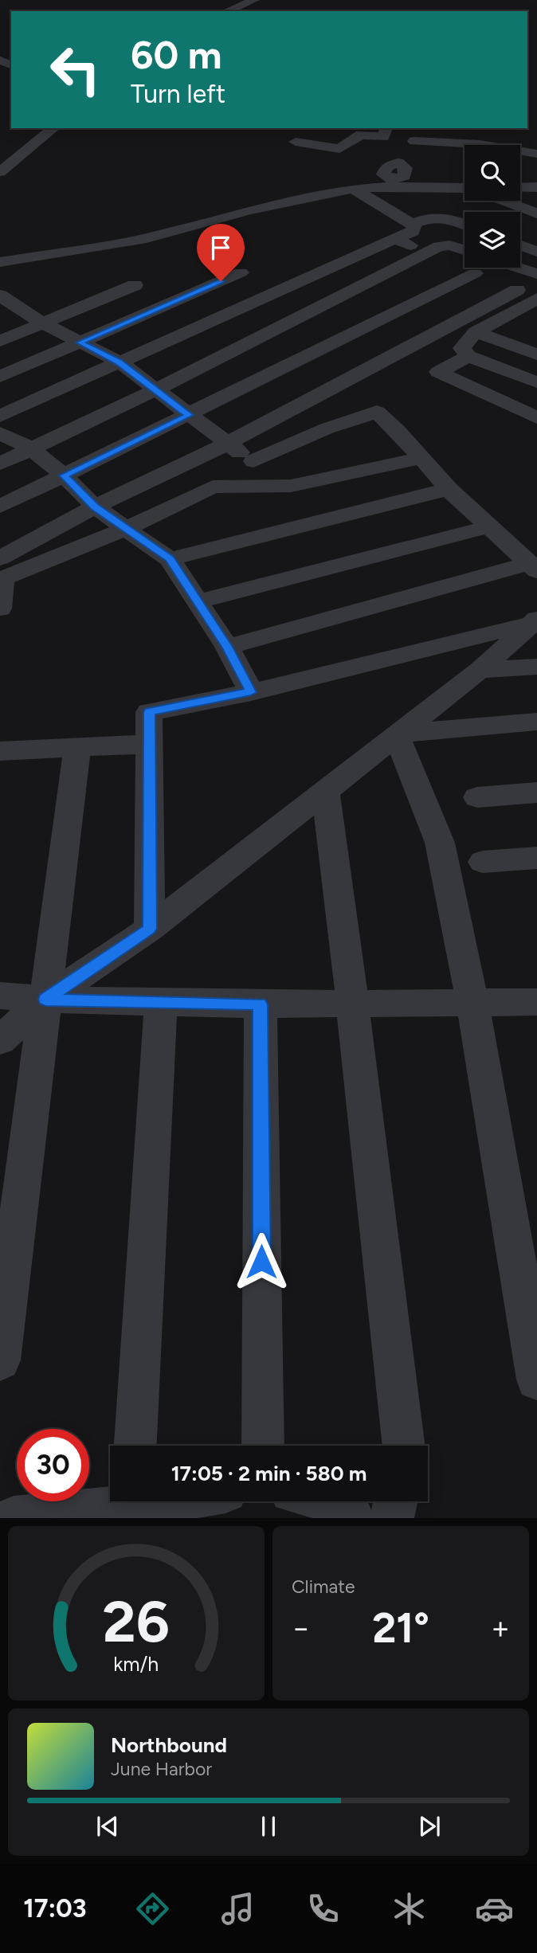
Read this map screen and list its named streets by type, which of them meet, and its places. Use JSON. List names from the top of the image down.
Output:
{
  "page": {
    "turn": ["60 m", "Turn left"],
    "limit": "30",
    "trip": "17:05 · 2 min · 580 m",
    "tile": "Climate",
    "heat": ["−", "21°", "+"],
    "song": ["Northbound", "June Harbor"],
    "tabs": "17:03",
    "gauge": ["26", "km/h"]
  }
}
